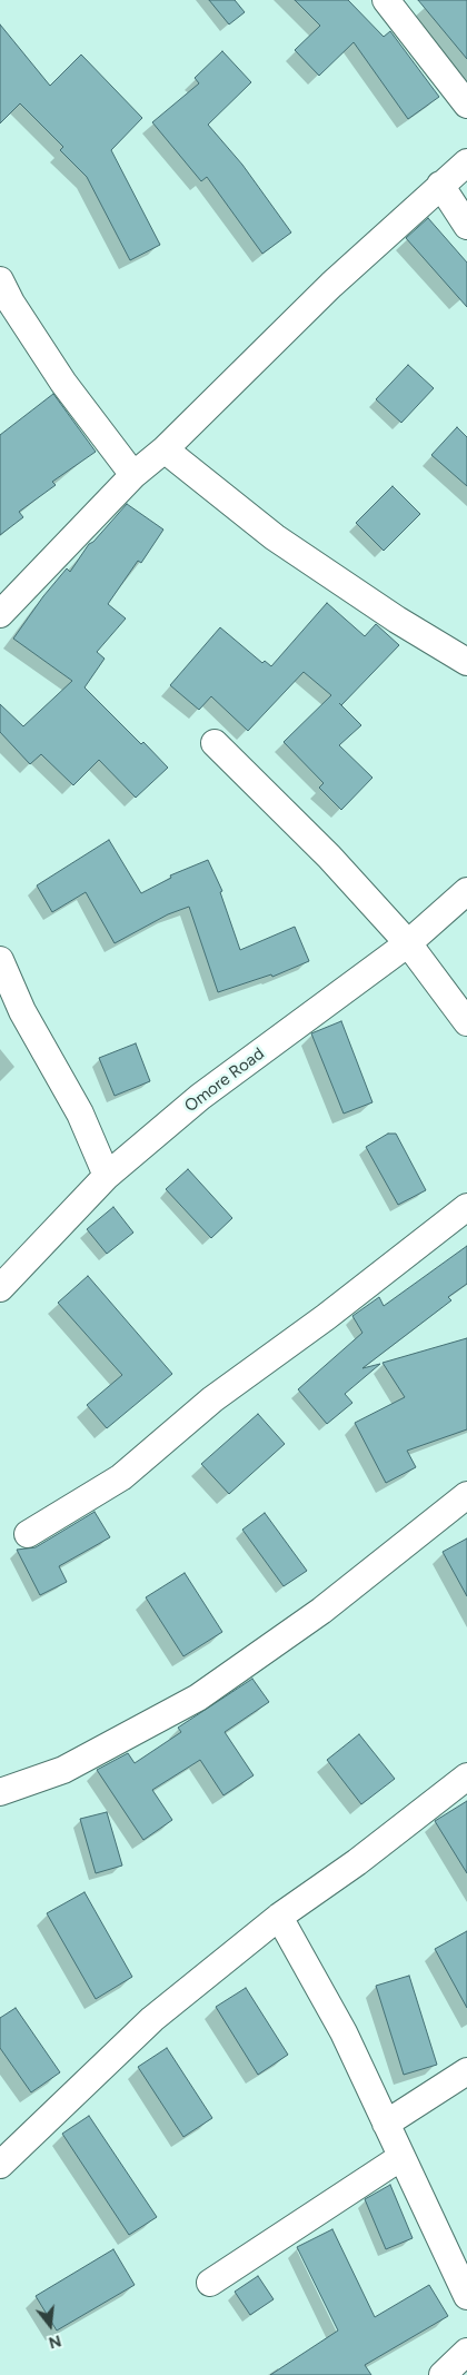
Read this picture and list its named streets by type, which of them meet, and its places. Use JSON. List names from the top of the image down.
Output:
{
  "streets": {
    "street": ["Omore Road"]
  },
  "north": "bottom"
}
